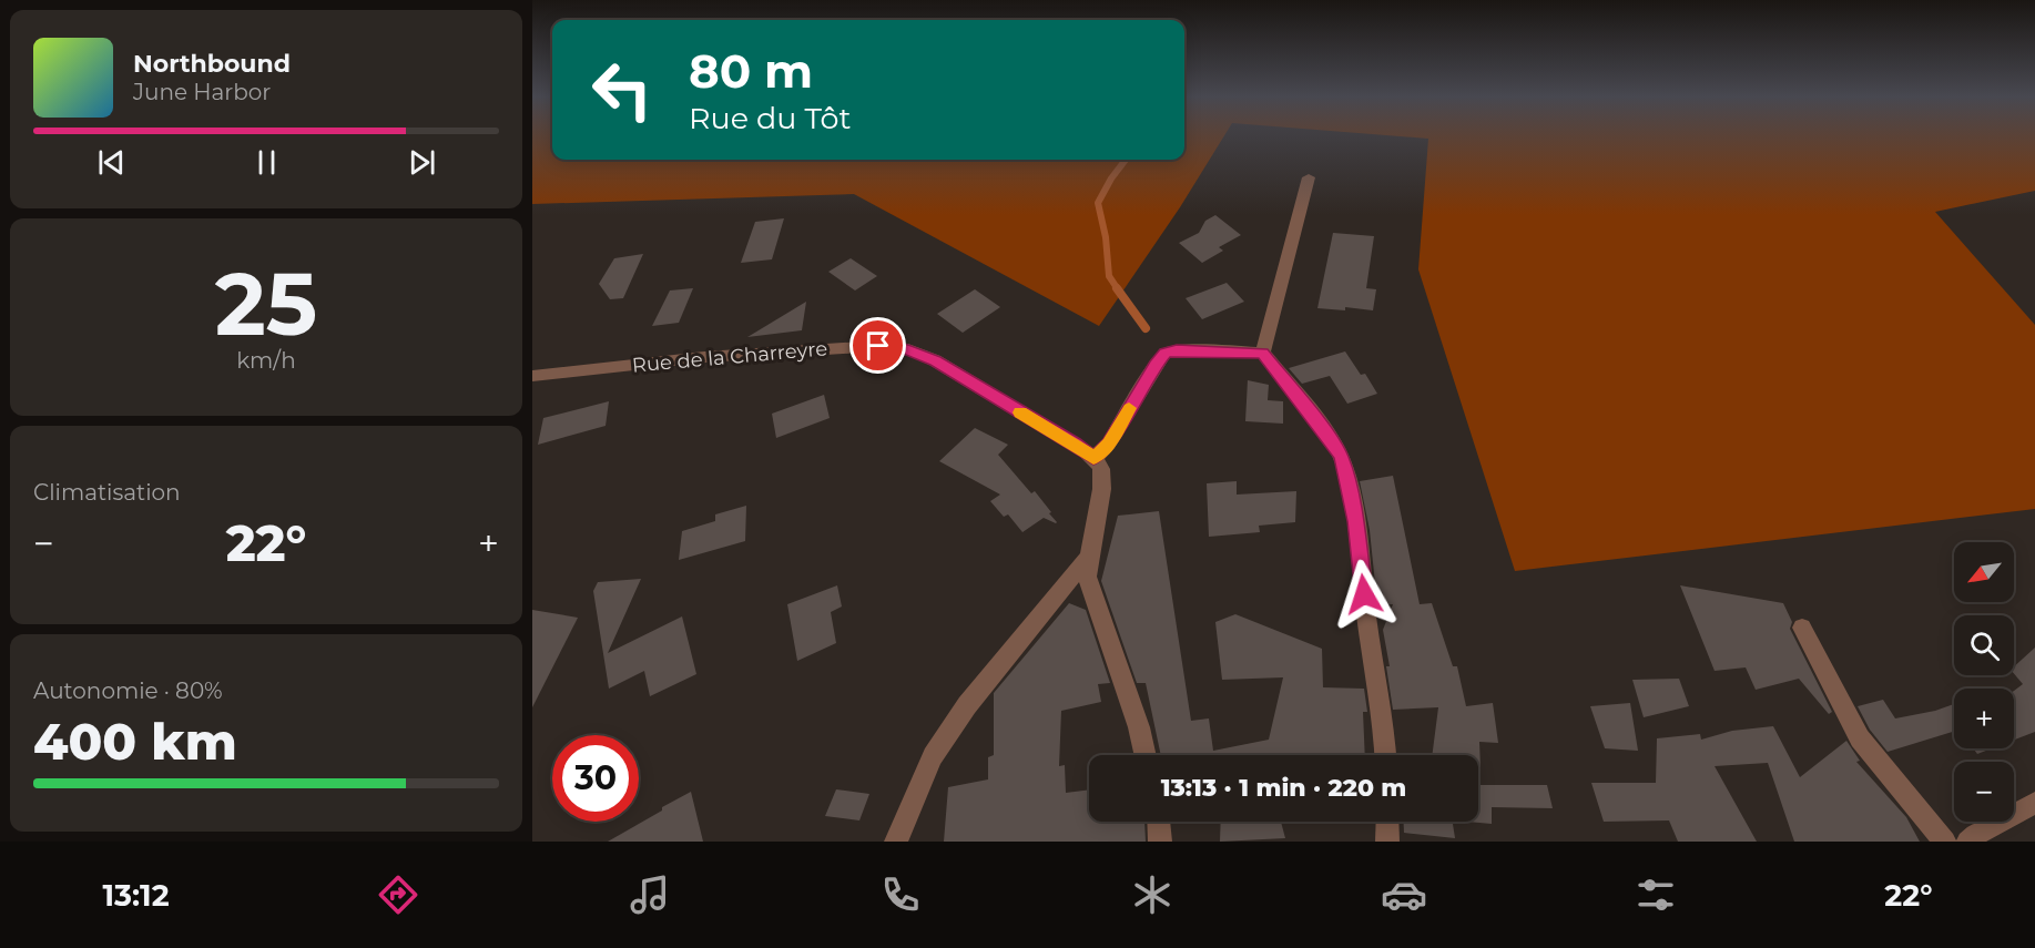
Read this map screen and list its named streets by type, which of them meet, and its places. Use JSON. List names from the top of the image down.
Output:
{
  "streets": {
    "street": ["Rue de la Charreyre"]
  },
  "north": "bottom left",
  "page": {
    "turn": ["80 m", "Rue du Tôt"],
    "song": ["Northbound", "June Harbor"],
    "tile": [
      ["25", "km/h"],
      "Climatisation",
      ["Autonomie · 80%", "400 km"]
    ],
    "heat": ["−", "22°", "+"],
    "map_buttons": ["+", "−"],
    "limit": "30",
    "trip": "13:13 · 1 min · 220 m",
    "tabs": ["13:12", "22°"]
  }
}
